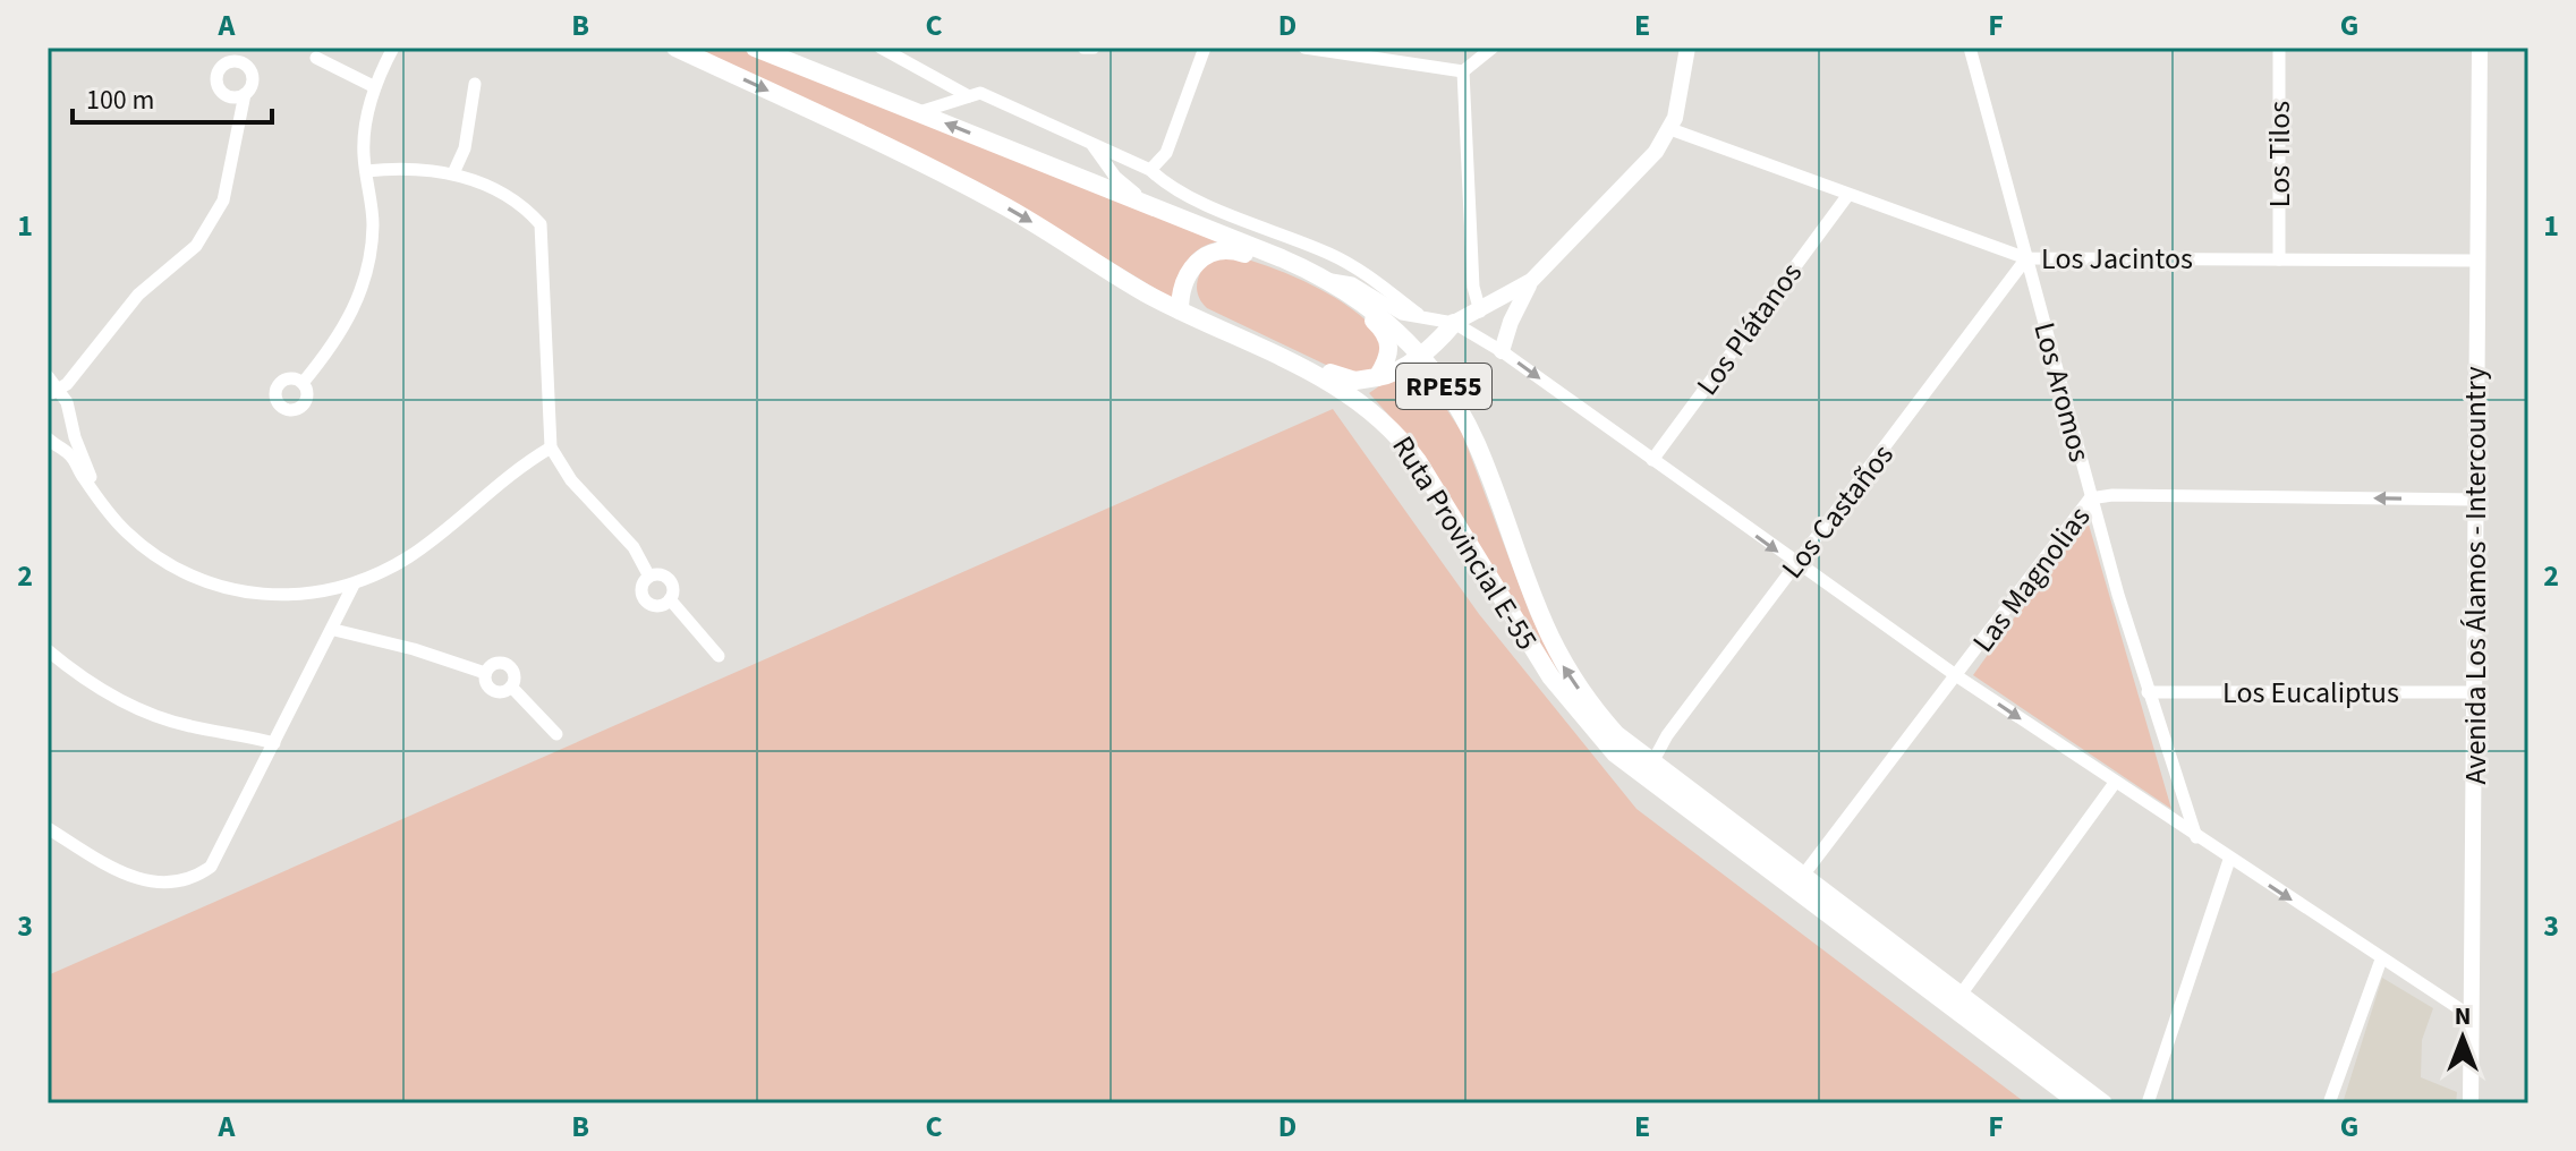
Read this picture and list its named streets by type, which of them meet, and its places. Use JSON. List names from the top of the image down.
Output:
{
  "streets": {
    "main road": ["RPE55", "Ruta Provincial E-55", "Avenida Los Álamos - Intercountry"],
    "street": [
      "Los Tilos",
      "Los Jacintos",
      "Los Plátanos",
      "Los Aromos",
      "Los Castaños",
      "Las Magnolias",
      "Los Eucaliptus"
    ]
  },
  "crossings": [
    ["Los Tilos", "Los Jacintos"],
    ["Los Jacintos", "Los Plátanos"],
    ["Los Jacintos", "Los Aromos"],
    ["Los Jacintos", "Los Castaños"],
    ["Los Jacintos", "Avenida Los Álamos - Intercountry"],
    ["RPE55", "Ruta Provincial E-55"],
    ["Los Aromos", "Los Castaños"],
    ["Los Aromos", "Las Magnolias"],
    ["Los Aromos", "Los Eucaliptus"],
    ["Los Castaños", "Ruta Provincial E-55"],
    ["Ruta Provincial E-55", "Las Magnolias"],
    ["Avenida Los Álamos - Intercountry", "Las Magnolias"],
    ["Avenida Los Álamos - Intercountry", "Los Eucaliptus"]
  ],
  "one_way": ["Las Magnolias"],
  "scale_bar": "100 m",
  "north": "top",
  "grid": {
    "columns": [
      "A",
      "B",
      "C",
      "D",
      "E",
      "F",
      "G"
    ],
    "rows": ["1", "2", "3"]
  }
}
